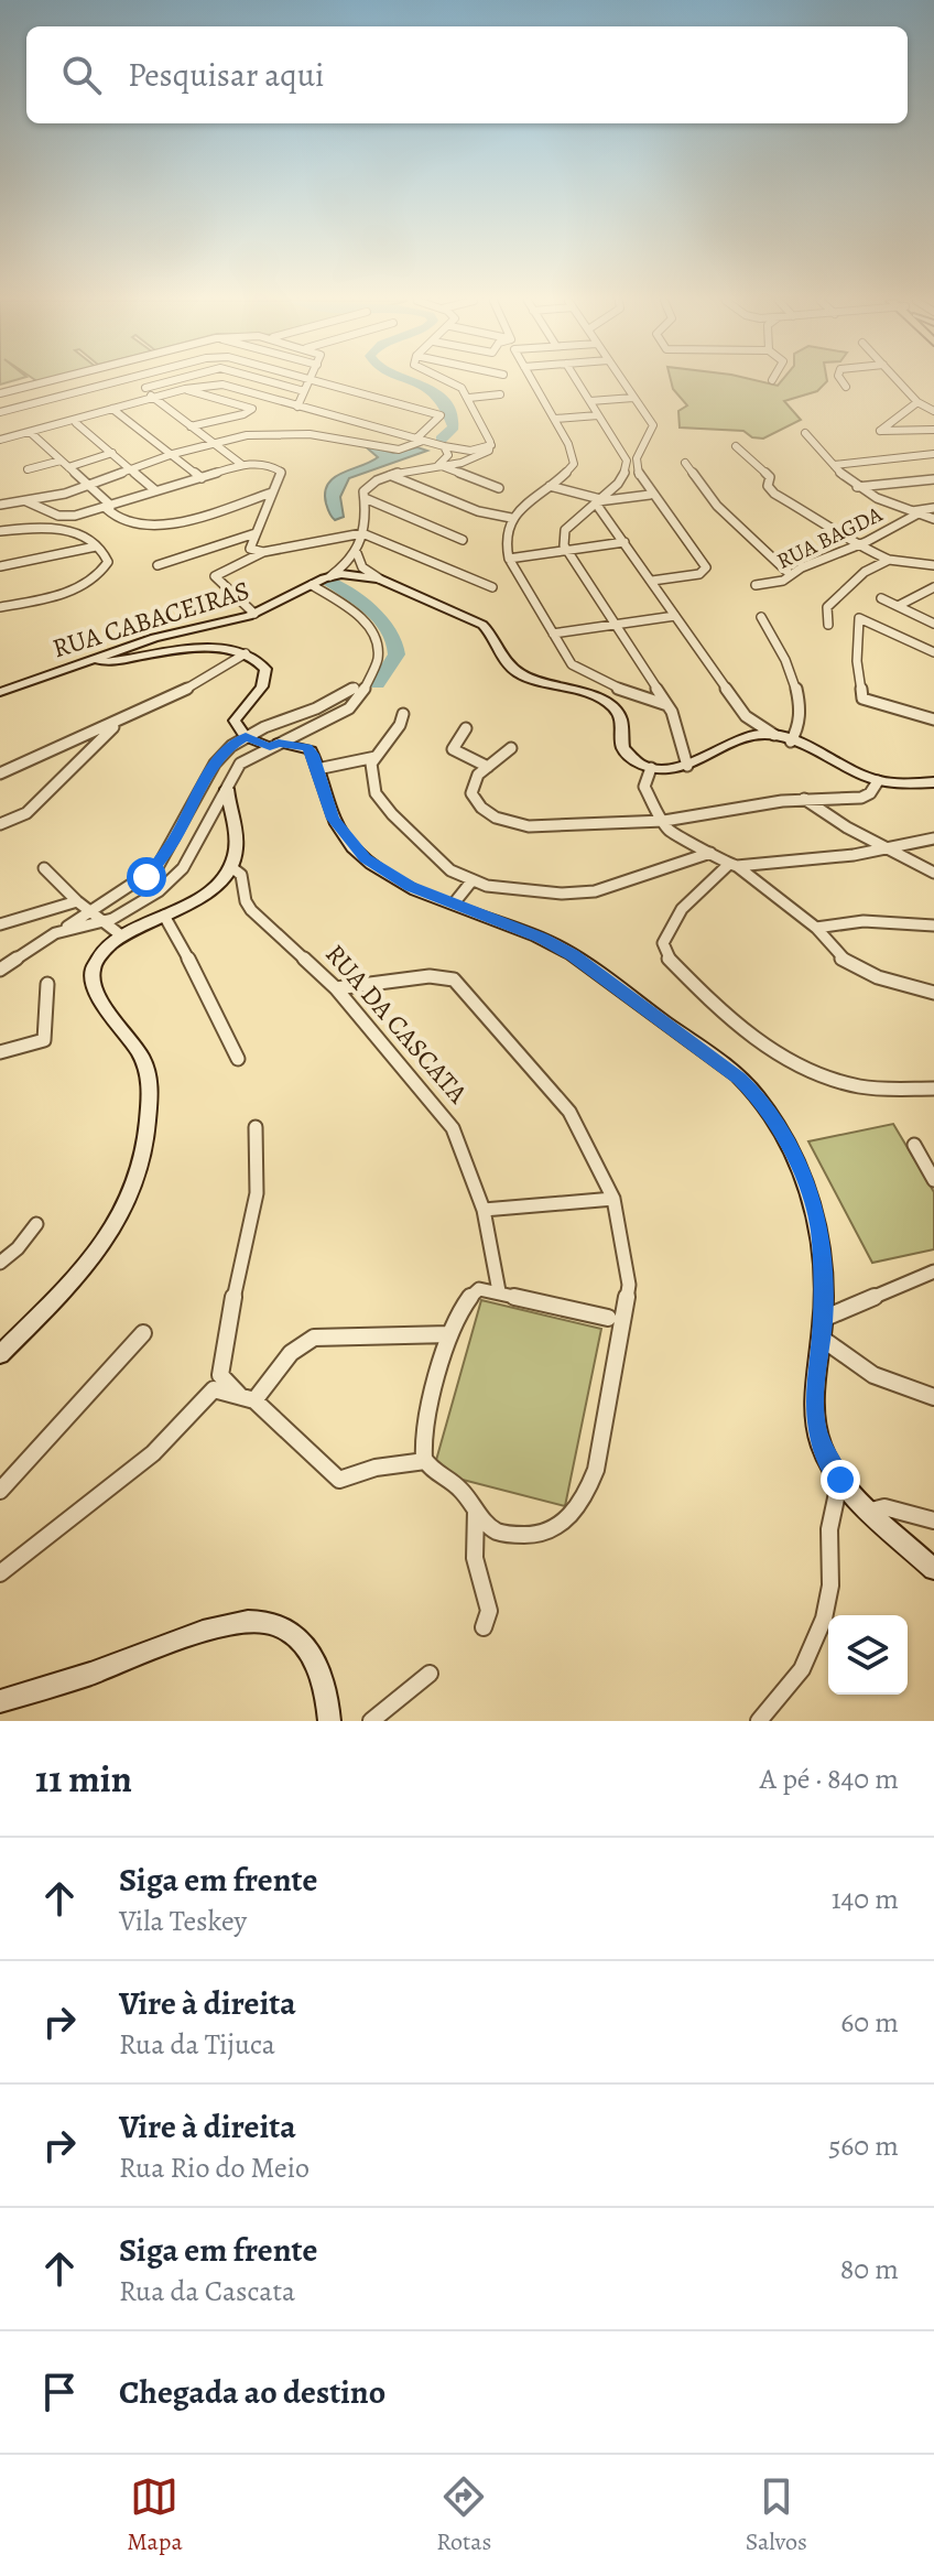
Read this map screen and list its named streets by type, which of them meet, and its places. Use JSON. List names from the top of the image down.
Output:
{
  "streets": {
    "main road": ["RUA CABACEIRAS"],
    "street": ["RUA BAGDA", "RUA DA CASCATA"]
  },
  "page": {
    "search": "Pesquisar aqui",
    "heading": ["11 min", "A pé · 840 m"],
    "list": [
      ["Siga em frente", "Vila Teskey", "140 m"],
      ["Vire à direita", "Rua da Tijuca", "60 m"],
      ["Vire à direita", "Rua Rio do Meio", "560 m"],
      ["Siga em frente", "Rua da Cascata", "80 m"],
      "Chegada ao destino"
    ],
    "nav": ["Mapa", "Rotas", "Salvos"]
  }
}
